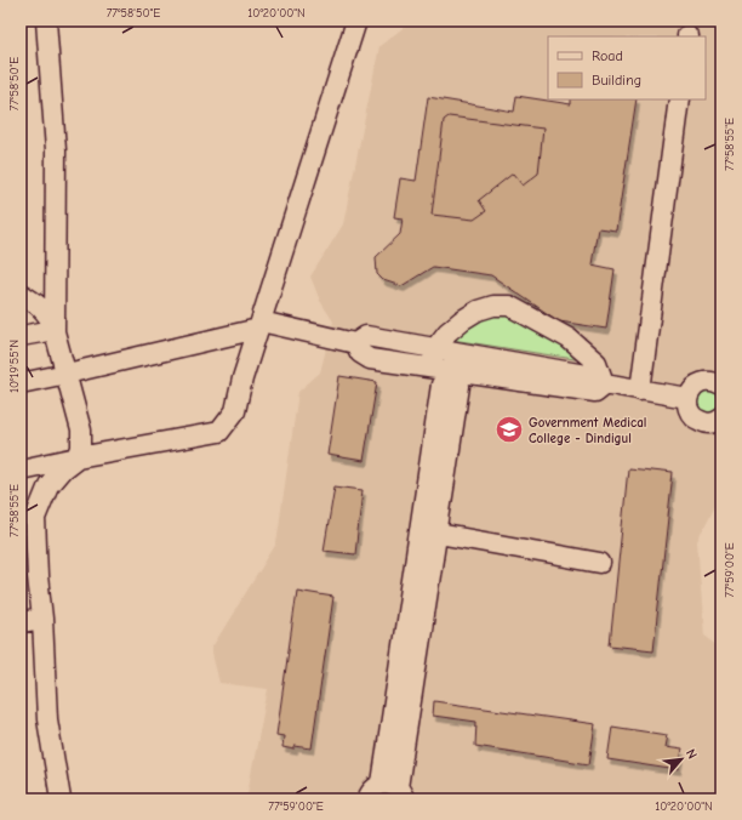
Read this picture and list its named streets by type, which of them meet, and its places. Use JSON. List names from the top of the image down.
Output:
{
  "places": {
    "school or university": ["Government Medical College - Dindigul"]
  },
  "legend": ["Road", "Building"],
  "north": "top right",
  "coordinates": [
    "77°58'50\"E",
    "10°20'00\"N",
    "77°58'55\"E",
    "10°19'55\"N",
    "77°59'00\"E"
  ]
}
